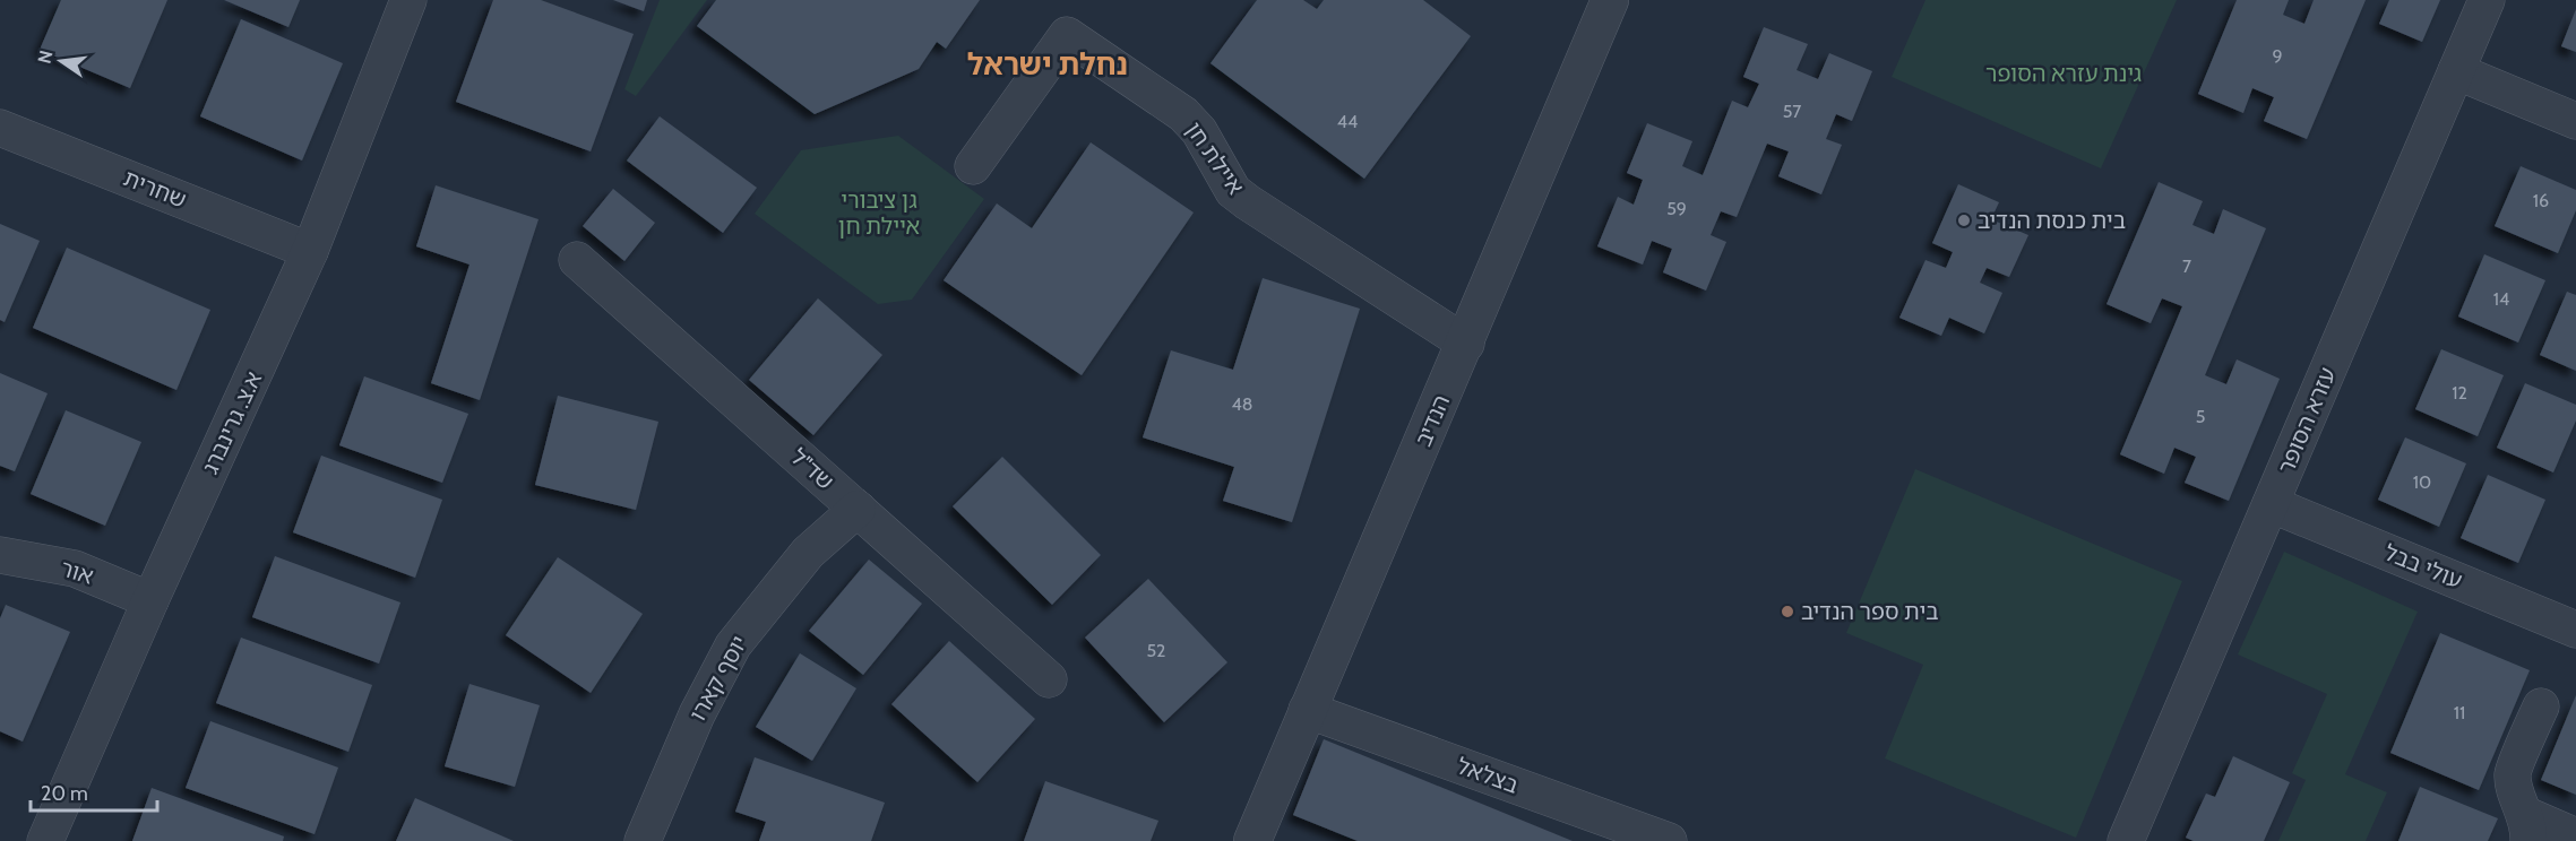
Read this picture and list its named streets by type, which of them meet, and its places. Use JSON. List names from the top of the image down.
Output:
{
  "streets": {
    "street": [
      "איילת חן",
      "שחרית",
      "הנדיב",
      "עזרא הסופר",
      "א.צ. גרינברג",
      "שד\"ל",
      "עולי בבל",
      "אור",
      "יוסף קארו",
      "בצלאל"
    ]
  },
  "crossings": [
    ["איילת חן", "הנדיב"],
    ["שחרית", "א.צ. גרינברג"],
    ["הנדיב", "בצלאל"],
    ["עזרא הסופר", "עולי בבל"],
    ["א.צ. גרינברג", "אור"],
    ["שד\"ל", "יוסף קארו"]
  ],
  "districts": ["נחלת ישראל"],
  "parks": ["גינת עזרא הסופר", "גן ציבורי איילת חן"],
  "places": ["בית כנסת הנדיב", "בית ספר הנדיב"],
  "house_numbers": [
    "9",
    "57",
    "44",
    "16",
    "59",
    "7",
    "14",
    "12",
    "48",
    "5",
    "10",
    "52",
    "11"
  ],
  "scale_bar": "20 m",
  "north": "left"
}
